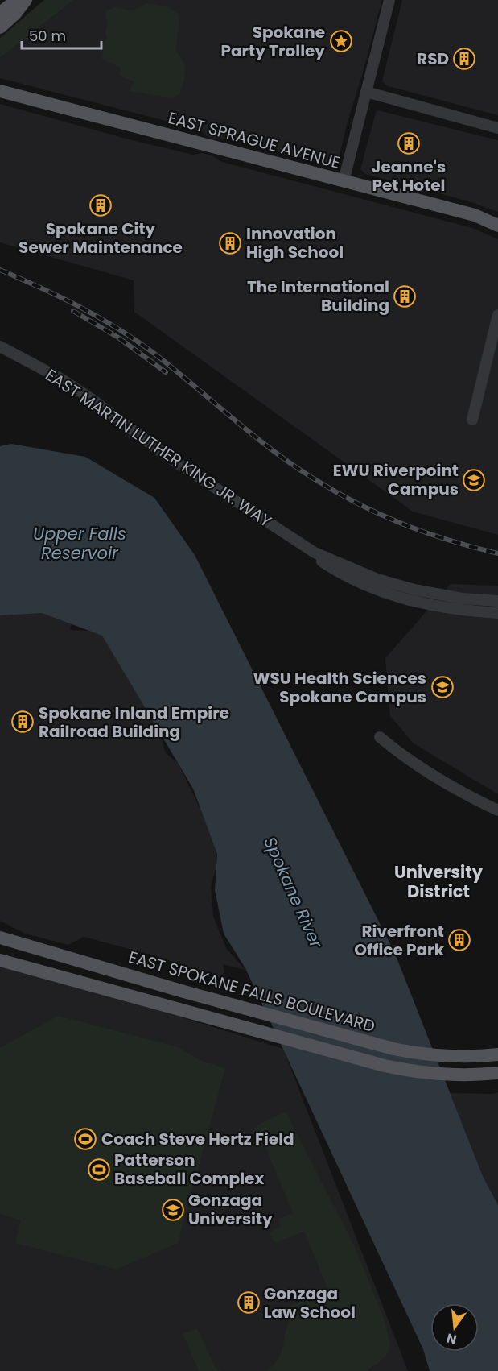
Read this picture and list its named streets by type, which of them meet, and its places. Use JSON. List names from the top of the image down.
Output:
{
  "streets": {
    "main road": ["EAST SPRAGUE AVENUE", "EAST SPOKANE FALLS BOULEVARD"],
    "street": ["EAST MARTIN LUTHER KING JR. WAY"]
  },
  "districts": ["University District"],
  "water": ["Upper Falls Reservoir", "Spokane River"],
  "places": {
    "place": ["Spokane Party Trolley"],
    "building": [
      "RSD",
      "Jeanne's Pet Hotel",
      "Spokane City Sewer Maintenance",
      "Innovation High School",
      "The International Building",
      "Spokane Inland Empire Railroad Building",
      "Riverfront Office Park",
      "Gonzaga Law School"
    ],
    "school or university": ["EWU Riverpoint Campus", "WSU Health Sciences Spokane Campus", "Gonzaga University"],
    "sports": ["Coach Steve Hertz Field", "Patterson Baseball Complex"]
  },
  "scale_bar": "50 m",
  "north": "bottom"
}
